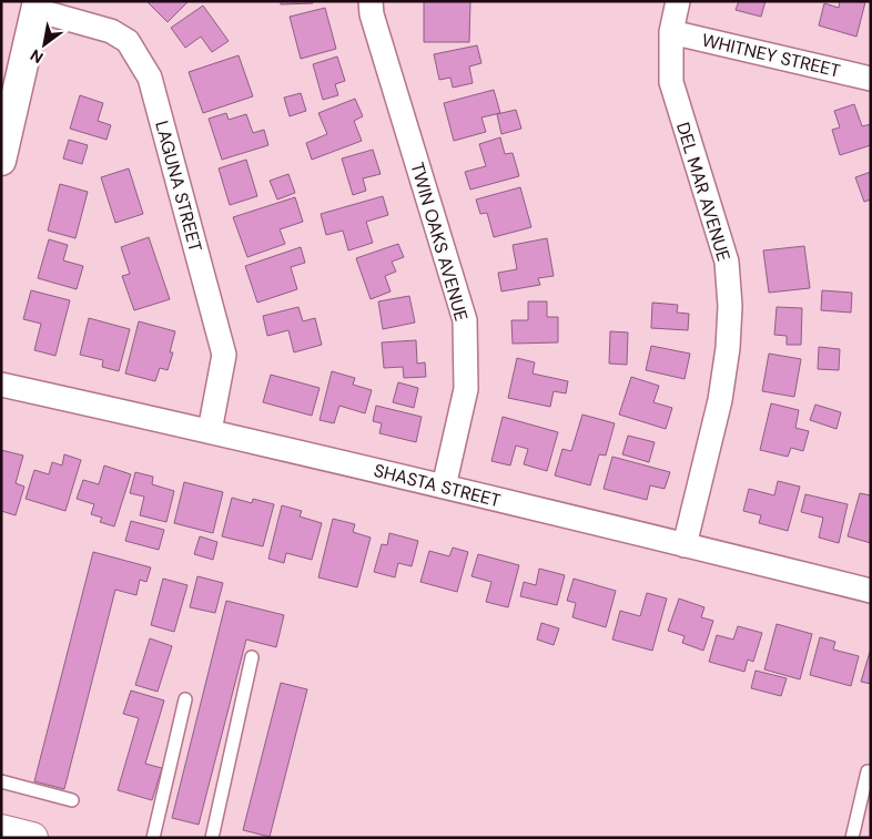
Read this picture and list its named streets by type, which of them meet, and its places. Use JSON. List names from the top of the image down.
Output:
{
  "streets": {
    "street": [
      "WHITNEY STREET",
      "LAGUNA STREET",
      "DEL MAR AVENUE",
      "TWIN OAKS AVENUE",
      "SHASTA STREET"
    ]
  },
  "crossings": [
    ["WHITNEY STREET", "DEL MAR AVENUE"],
    ["LAGUNA STREET", "SHASTA STREET"],
    ["DEL MAR AVENUE", "SHASTA STREET"],
    ["TWIN OAKS AVENUE", "SHASTA STREET"]
  ],
  "north": "bottom left"
}
